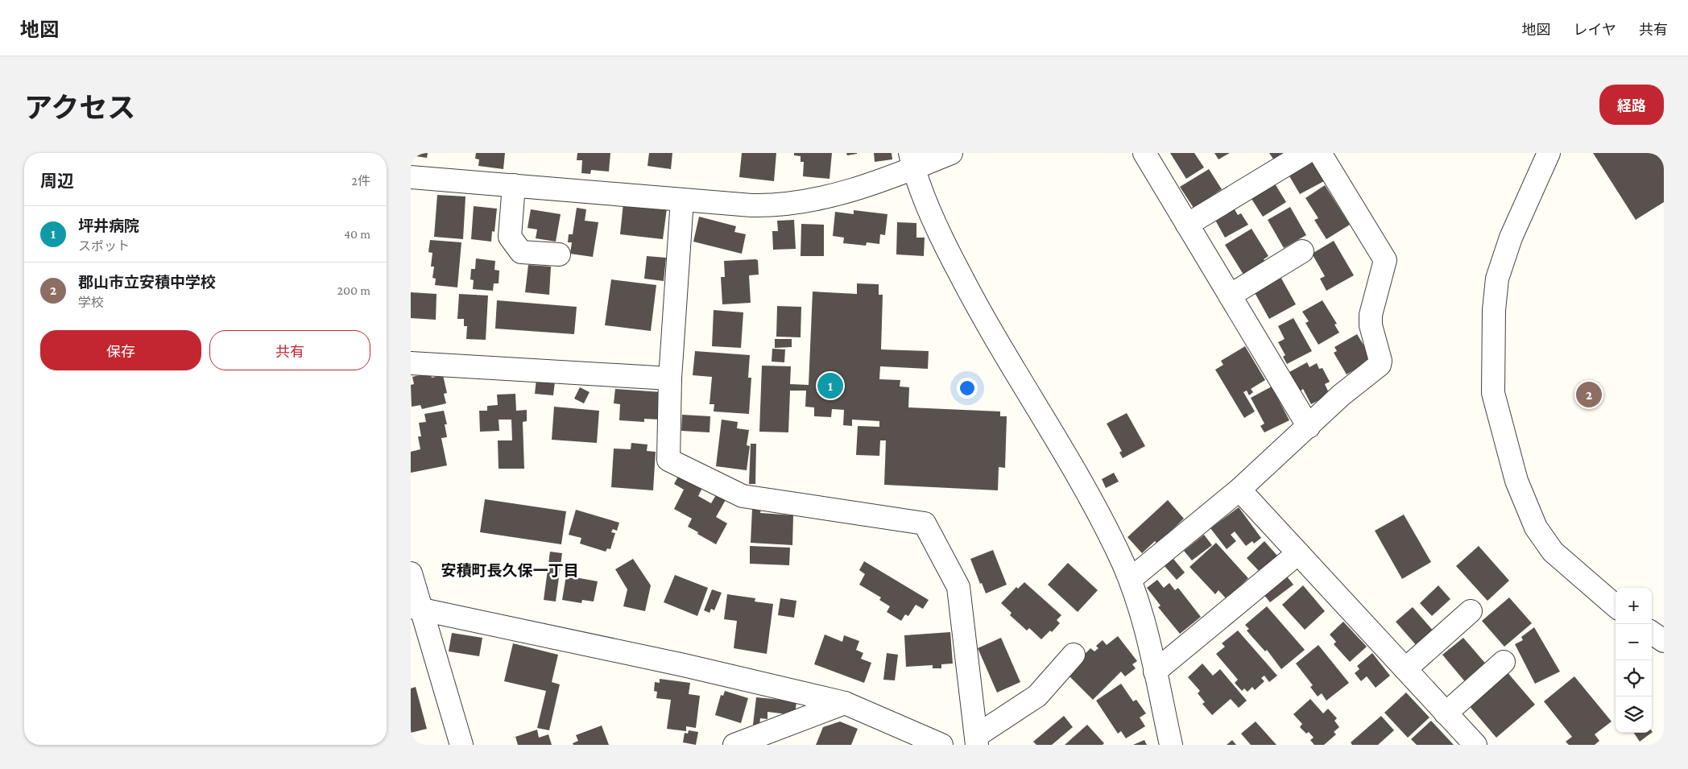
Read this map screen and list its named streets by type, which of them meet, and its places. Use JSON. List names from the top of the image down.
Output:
{
  "districts": ["安積町長久保一丁目"],
  "page": {
    "header": "地図",
    "nav": ["地図", "レイヤ", "共有"],
    "title": "アクセス",
    "buttons": [
      "経路",
      ["保存", "共有"]
    ],
    "heading": ["周辺", "2件"],
    "list": [
      {
        "mark": "1",
        "name": "坪井病院",
        "note": "スポット",
        "value": "40 m"
      },
      {
        "mark": "2",
        "name": "郡山市立安積中学校",
        "note": "学校",
        "value": "200 m"
      }
    ],
    "pins": ["1", "2"],
    "map_buttons": ["+", "−"]
  }
}
